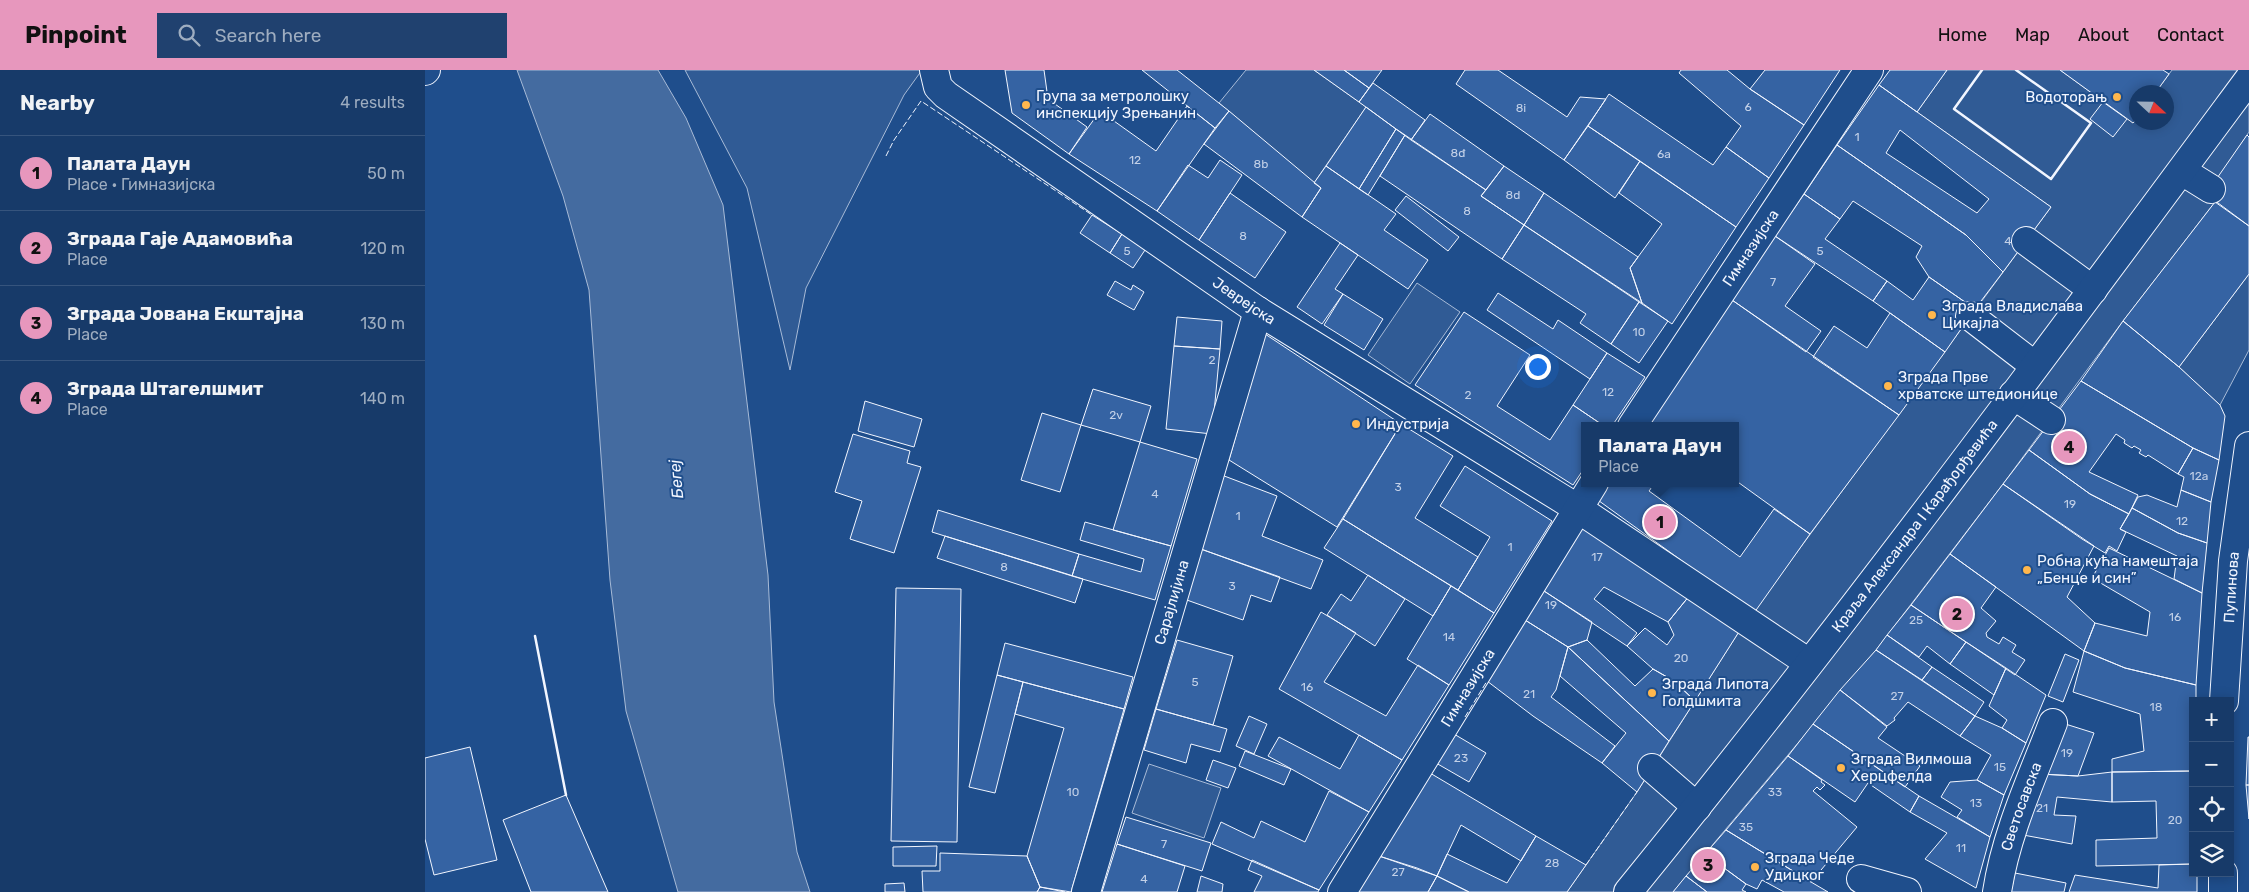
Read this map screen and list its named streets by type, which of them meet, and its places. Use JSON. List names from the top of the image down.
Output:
{
  "streets": {
    "street": [
      "Гимназијска",
      "Јеврејска",
      "Краља Александра I Карађорђевића",
      "Пупинова",
      "Сарајлијина",
      "Светосавска"
    ]
  },
  "crossings": [
    ["Гимназијска", "Јеврејска"],
    ["Јеврејска", "Краља Александра I Карађорђевића"],
    ["Јеврејска", "Сарајлијина"]
  ],
  "water": ["Бегеј"],
  "places": [
    "Водоторањ",
    "Група за метролошку инспекцију Зрењанин",
    "Зграда Владислава Цикајла",
    "Зграда Прве хрватске штедионице",
    "Индустрија",
    "Робна кућа намештаја „Бенце и син”",
    "Зграда Липота Голдшмита",
    "Зграда Вилмоша Херцфелда",
    "Зграда Чеде Удицког"
  ],
  "house_numbers": [
    "6",
    "8i",
    "1",
    "8đ",
    "6a",
    "12",
    "8b",
    "8d",
    "8",
    "8",
    "4",
    "5",
    "5",
    "7",
    "10",
    "2",
    "12",
    "2",
    "2v",
    "12a",
    "3",
    "4",
    "19",
    "1",
    "12",
    "1",
    "17",
    "8",
    "3",
    "19",
    "16",
    "25",
    "14",
    "20",
    "5",
    "16",
    "21",
    "27",
    "18",
    "19",
    "23",
    "15",
    "10",
    "33",
    "13",
    "21",
    "20",
    "35",
    "7",
    "11",
    "28",
    "27",
    "4"
  ],
  "north": "right",
  "page": {
    "header": "Pinpoint",
    "search": "Search here",
    "nav": [
      "Home",
      "Map",
      "About",
      "Contact"
    ],
    "heading": ["Nearby", "4 results"],
    "list": [
      {
        "mark": "1",
        "name": "Палата Даун",
        "note": "Place · Гимназијска",
        "value": "50 m"
      },
      {
        "mark": "2",
        "name": "Зграда Гаје Адамовића",
        "note": "Place",
        "value": "120 m"
      },
      {
        "mark": "3",
        "name": "Зграда Јована Екштајна",
        "note": "Place",
        "value": "130 m"
      },
      {
        "mark": "4",
        "name": "Зграда Штагелшмит",
        "note": "Place",
        "value": "140 m"
      }
    ],
    "popup": ["Палата Даун", "Place"],
    "pins": [
      "4",
      "1",
      "2",
      "3"
    ],
    "map_buttons": ["+", "−"]
  }
}
